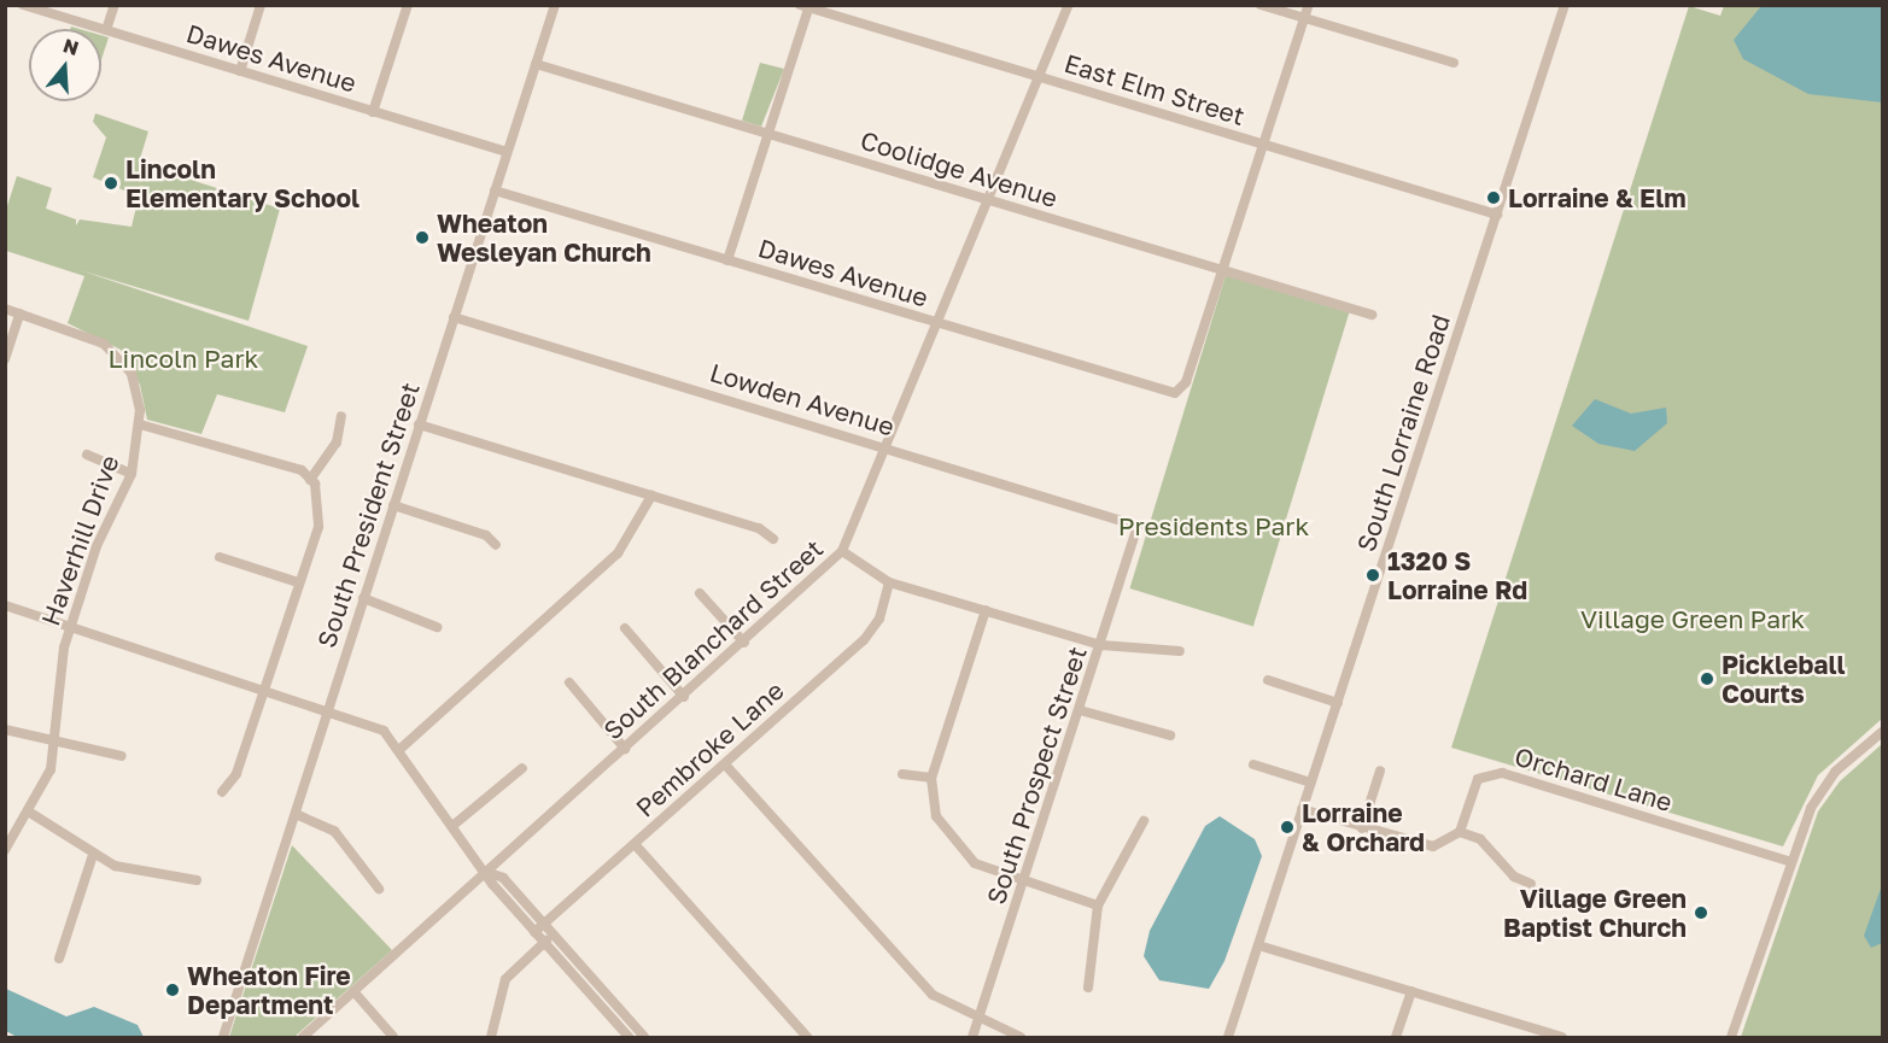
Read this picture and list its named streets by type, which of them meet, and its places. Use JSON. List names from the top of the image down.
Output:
{
  "streets": {
    "street": [
      "Dawes Avenue",
      "East Elm Street",
      "Coolidge Avenue",
      "Lowden Avenue",
      "South Lorraine Road",
      "South President Street",
      "Haverhill Drive",
      "South Blanchard Street",
      "Pembroke Lane",
      "South Prospect Street",
      "Orchard Lane"
    ]
  },
  "crossings": [
    ["Dawes Avenue", "Coolidge Avenue"],
    ["Dawes Avenue", "South President Street"],
    ["Dawes Avenue", "South Blanchard Street"],
    ["East Elm Street", "South Lorraine Road"],
    ["East Elm Street", "South Blanchard Street"],
    ["Coolidge Avenue", "South President Street"],
    ["Coolidge Avenue", "South Blanchard Street"],
    ["Lowden Avenue", "South President Street"],
    ["Lowden Avenue", "South Blanchard Street"],
    ["Lowden Avenue", "South Prospect Street"]
  ],
  "parks": ["Lincoln Park", "Presidents Park", "Village Green Park"],
  "places": [
    "Lincoln Elementary School",
    "Lorraine & Elm",
    "Wheaton Wesleyan Church",
    "1320 S Lorraine Rd",
    "Pickleball Courts",
    "Lorraine & Orchard",
    "Village Green Baptist Church",
    "Wheaton Fire Department"
  ],
  "north": "top"
}
